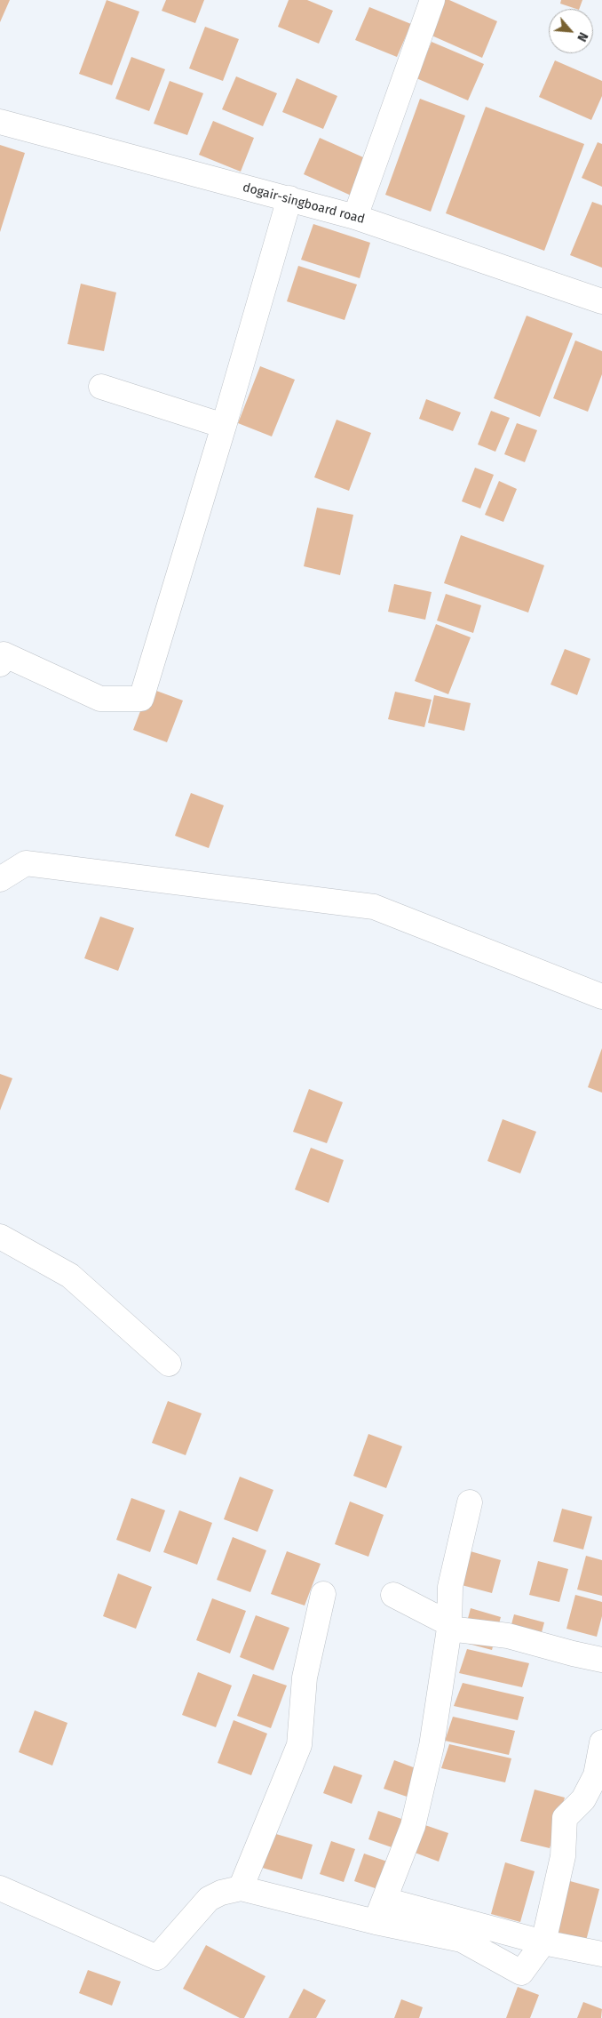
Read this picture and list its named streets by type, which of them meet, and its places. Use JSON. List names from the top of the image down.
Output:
{
  "streets": {
    "street": ["dogair-singboard road"]
  },
  "north": "bottom right"
}
